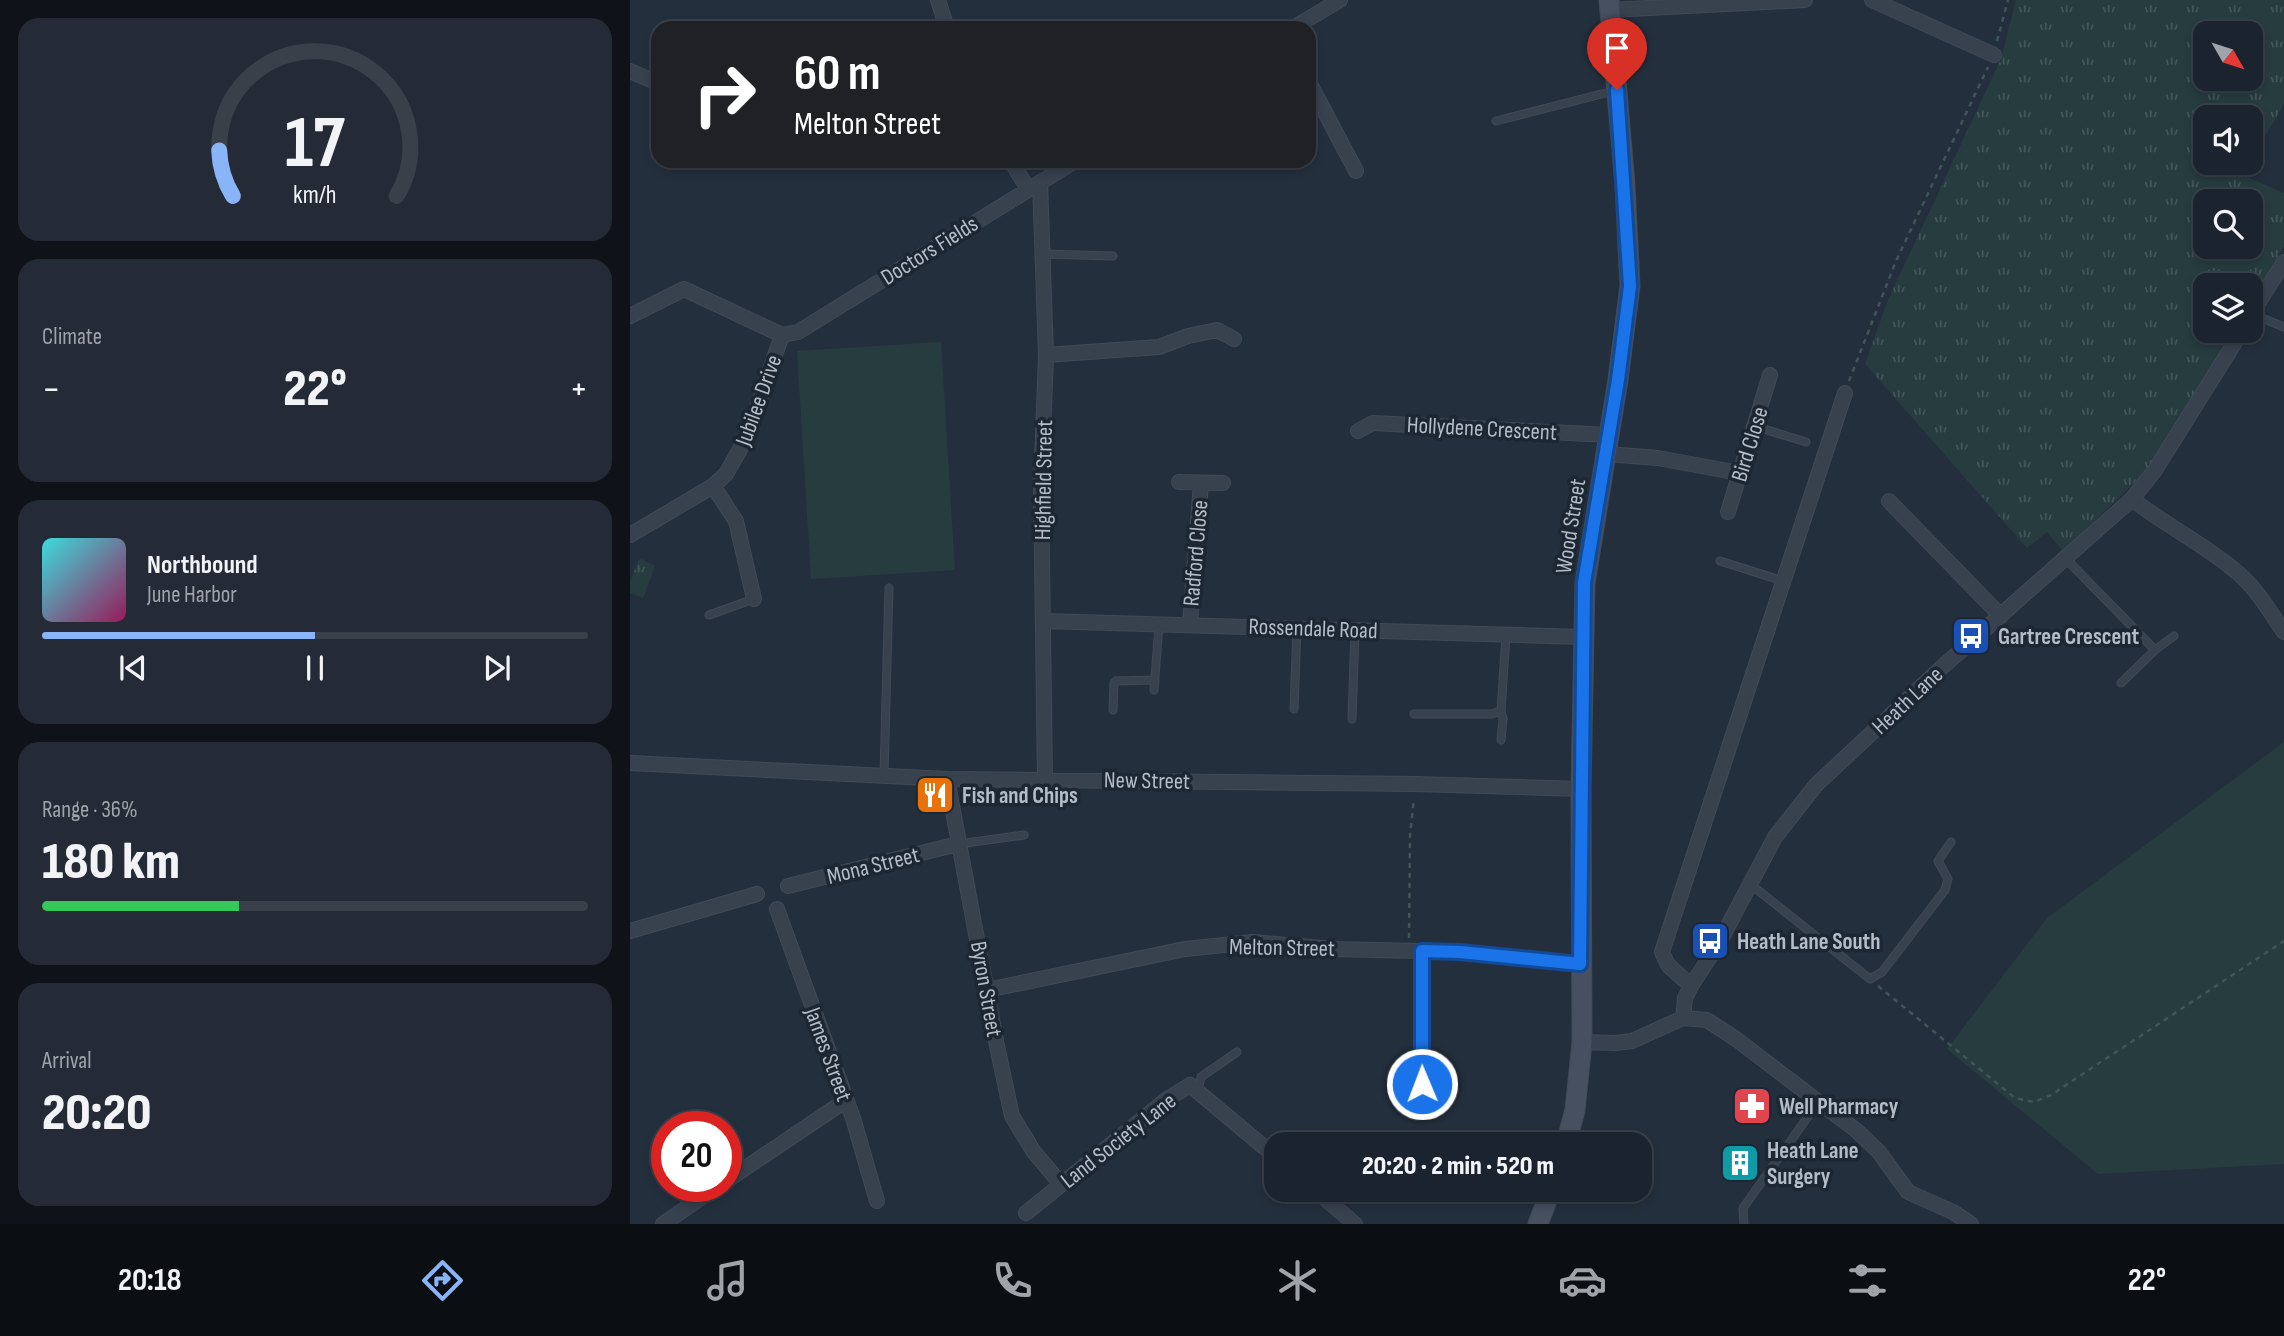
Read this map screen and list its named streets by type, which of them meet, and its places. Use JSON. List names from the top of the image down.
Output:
{
  "streets": {
    "street": [
      "Doctors Fields",
      "Jubilee Drive",
      "Hollydene Crescent",
      "Bird Close",
      "Highfield Street",
      "Wood Street",
      "Radford Close",
      "Rossendale Road",
      "Heath Lane",
      "New Street",
      "Mona Street",
      "Melton Street",
      "Byron Street",
      "James Street",
      "Land Society Lane"
    ]
  },
  "crossings": [
    ["Doctors Fields", "Jubilee Drive"],
    ["Doctors Fields", "Highfield Street"],
    ["Hollydene Crescent", "Bird Close"],
    ["Hollydene Crescent", "Wood Street"],
    ["Highfield Street", "Rossendale Road"],
    ["Highfield Street", "New Street"],
    ["Wood Street", "Rossendale Road"],
    ["Wood Street", "New Street"],
    ["Wood Street", "Melton Street"],
    ["Radford Close", "Rossendale Road"],
    ["New Street", "Byron Street"],
    ["Mona Street", "Byron Street"],
    ["Melton Street", "Byron Street"],
    ["Byron Street", "Land Society Lane"]
  ],
  "places": {
    "bus stop": ["Gartree Crescent", "Heath Lane South"],
    "restaurant": ["Fish and Chips"],
    "pharmacy": ["Well Pharmacy"],
    "building": ["Heath Lane Surgery"]
  },
  "north": "bottom right",
  "page": {
    "turn": ["60 m", "Melton Street"],
    "tile": [
      "Climate",
      ["Range · 36%", "180 km"],
      ["Arrival", "20:20"]
    ],
    "heat": ["−", "22°", "+"],
    "song": ["Northbound", "June Harbor"],
    "limit": "20",
    "trip": "20:20 · 2 min · 520 m",
    "tabs": ["20:18", "22°"],
    "gauge": ["17", "km/h"]
  }
}
